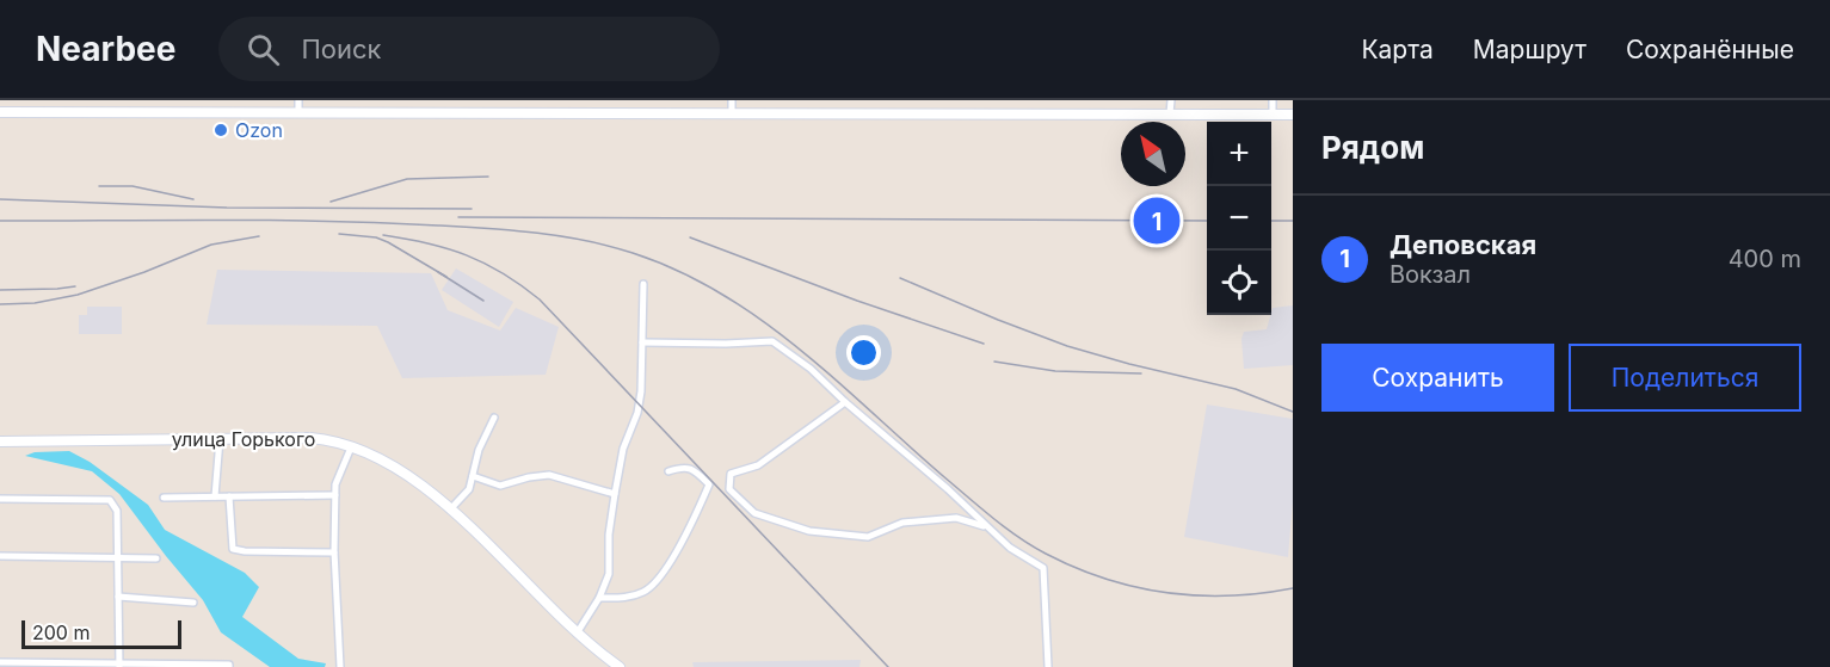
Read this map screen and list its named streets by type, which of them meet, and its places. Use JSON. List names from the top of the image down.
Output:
{
  "streets": {
    "main road": ["улица Горького"]
  },
  "places": ["Ozon"],
  "scale_bar": "200 m",
  "north": "top left",
  "page": {
    "header": "Nearbee",
    "search": "Поиск",
    "nav": ["Карта", "Маршрут", "Сохранённые"],
    "heading": "Рядом",
    "map_buttons": ["+", "−"],
    "list": [
      {
        "mark": "1",
        "name": "Деповская",
        "note": "Вокзал",
        "value": "400 m"
      }
    ],
    "pins": "1",
    "buttons": ["Сохранить", "Поделиться"],
    "scale": "200 m"
  }
}
